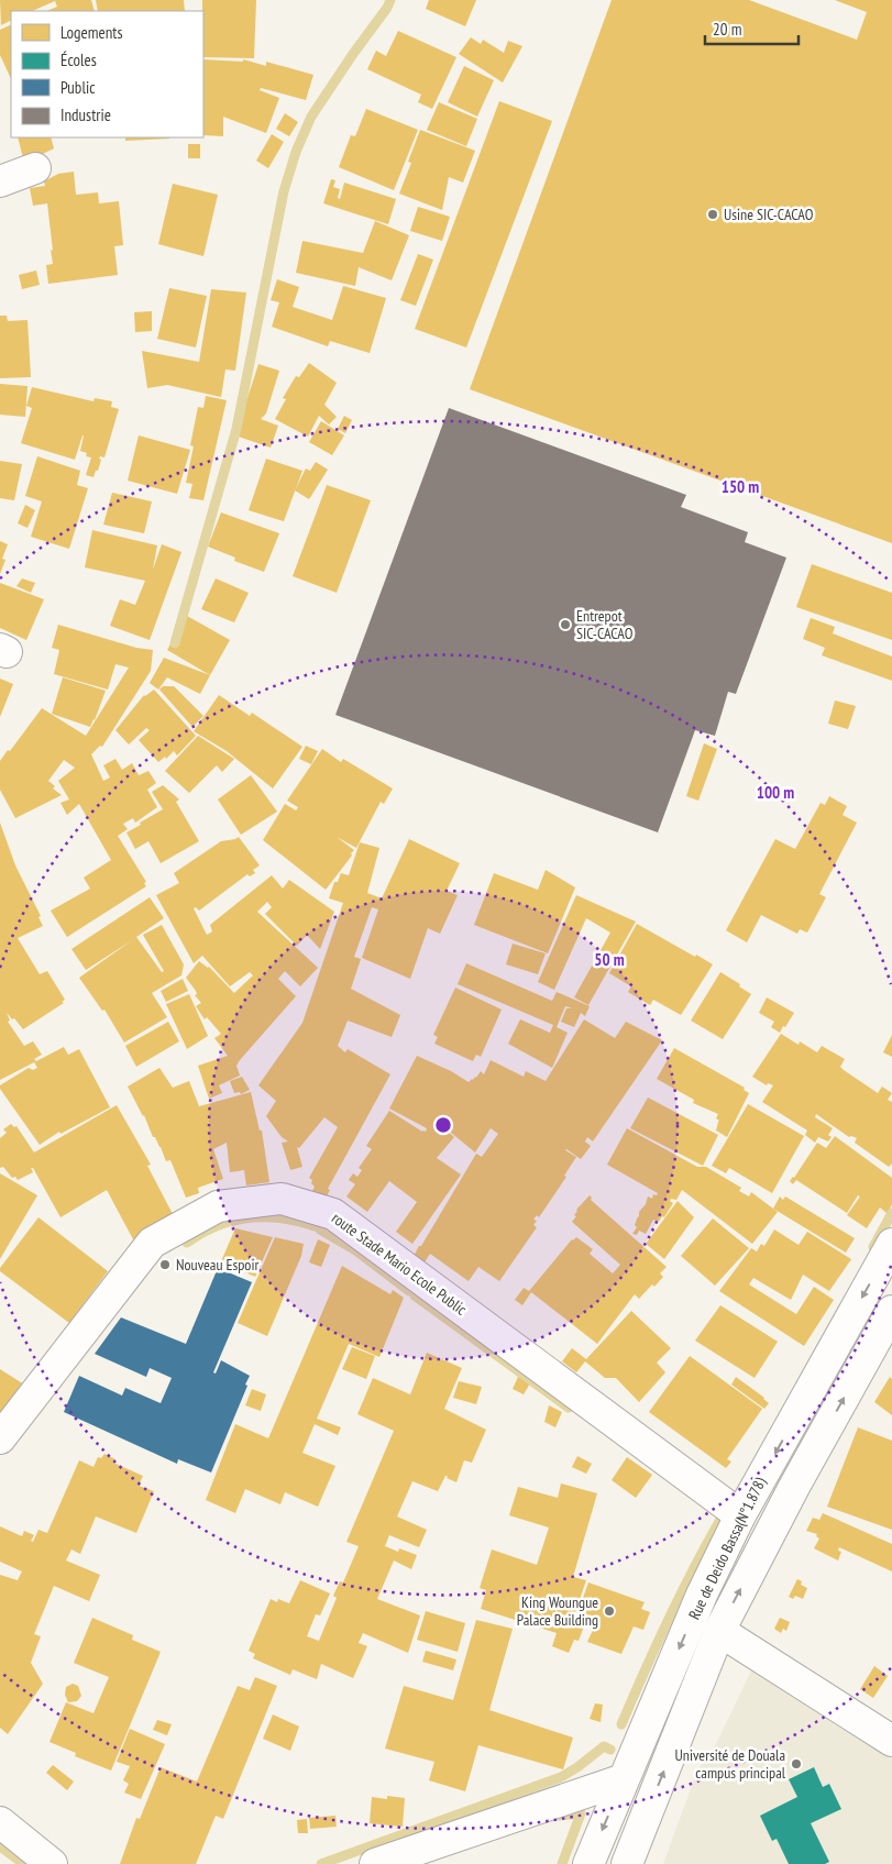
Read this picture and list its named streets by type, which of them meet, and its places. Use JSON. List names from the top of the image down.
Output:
{
  "streets": {
    "street": ["route Stade Mario Ecole Public", "Rue de Deido Bassa(N°1.878)"]
  },
  "crossings": [
    ["route Stade Mario Ecole Public", "Rue de Deido Bassa(N°1.878)"]
  ],
  "places": [
    "Usine SIC-CACAO",
    "Entrepot SIC-CACAO",
    "Nouveau Espoir",
    "King Woungue Palace Building",
    "Université de Douala campus principal"
  ],
  "legend": [
    "Logements",
    "Écoles",
    "Public",
    "Industrie"
  ],
  "scale_bar": "20 m",
  "rings": ["150 m", "100 m", "50 m"]
}
